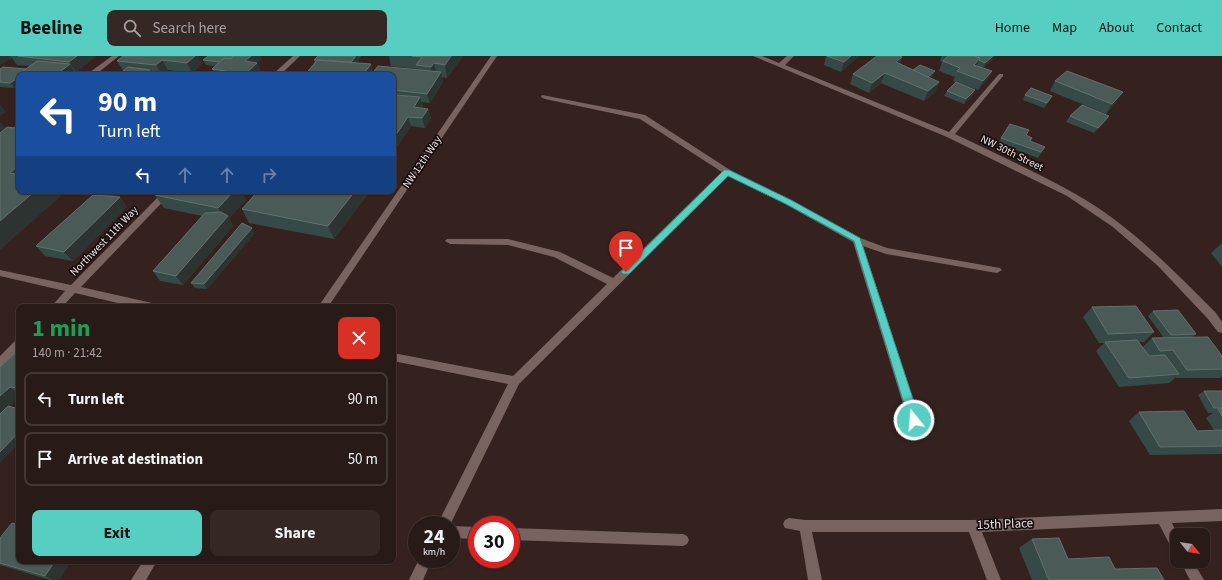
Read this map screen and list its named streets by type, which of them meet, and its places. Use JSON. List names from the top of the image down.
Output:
{
  "streets": {
    "street": [
      "NW 30th Street",
      "NW 12th Way",
      "Northwest 11th Way",
      "15th Place"
    ]
  },
  "north": "bottom right",
  "page": {
    "header": "Beeline",
    "search": "Search here",
    "nav": [
      "Home",
      "Map",
      "About",
      "Contact"
    ],
    "turn": ["90 m", "Turn left"],
    "heading": ["1 min", "140 m · 21:42"],
    "list": [
      {
        "name": "Turn left",
        "value": "90 m"
      },
      {
        "name": "Arrive at destination",
        "value": "50 m"
      }
    ],
    "buttons": ["Exit", "Share"],
    "speed": "24 km/h",
    "limit": "30"
  }
}
